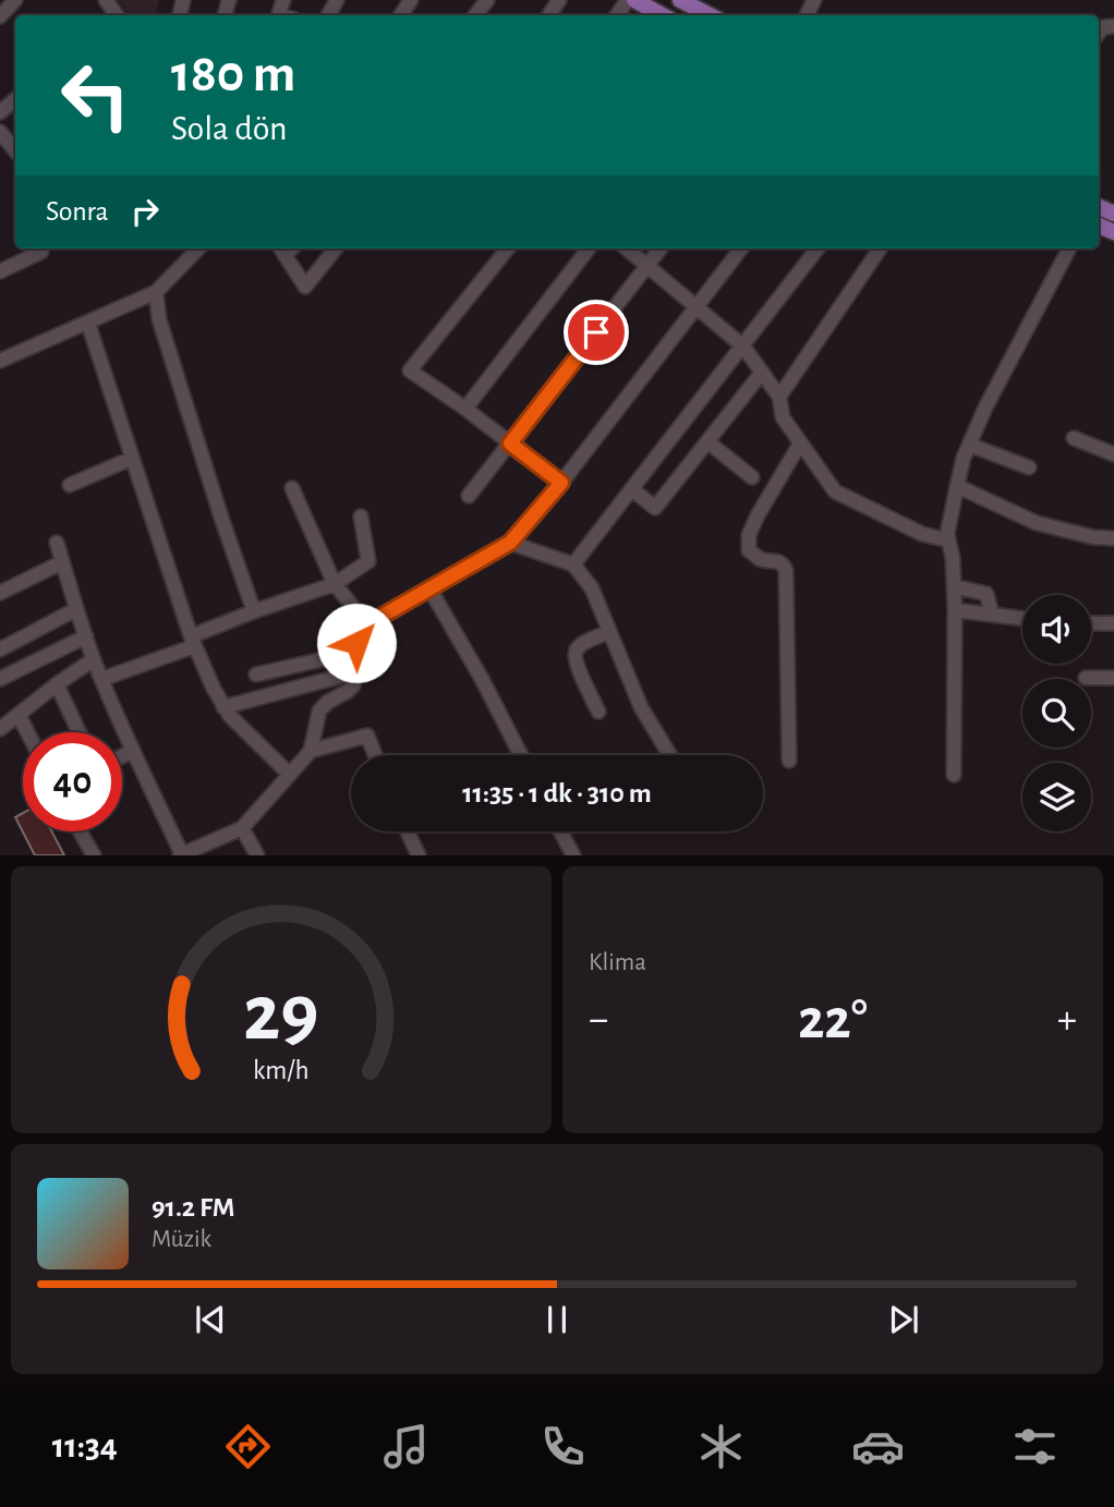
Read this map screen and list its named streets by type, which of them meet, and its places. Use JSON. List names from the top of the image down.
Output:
{
  "page": {
    "turn": ["180 m", "Sola dön"],
    "then": "Sonra",
    "limit": "40",
    "trip": "11:35 · 1 dk · 310 m",
    "tile": "Klima",
    "heat": ["−", "22°", "+"],
    "song": ["91.2 FM", "Müzik"],
    "tabs": "11:34",
    "gauge": ["29", "km/h"]
  }
}
